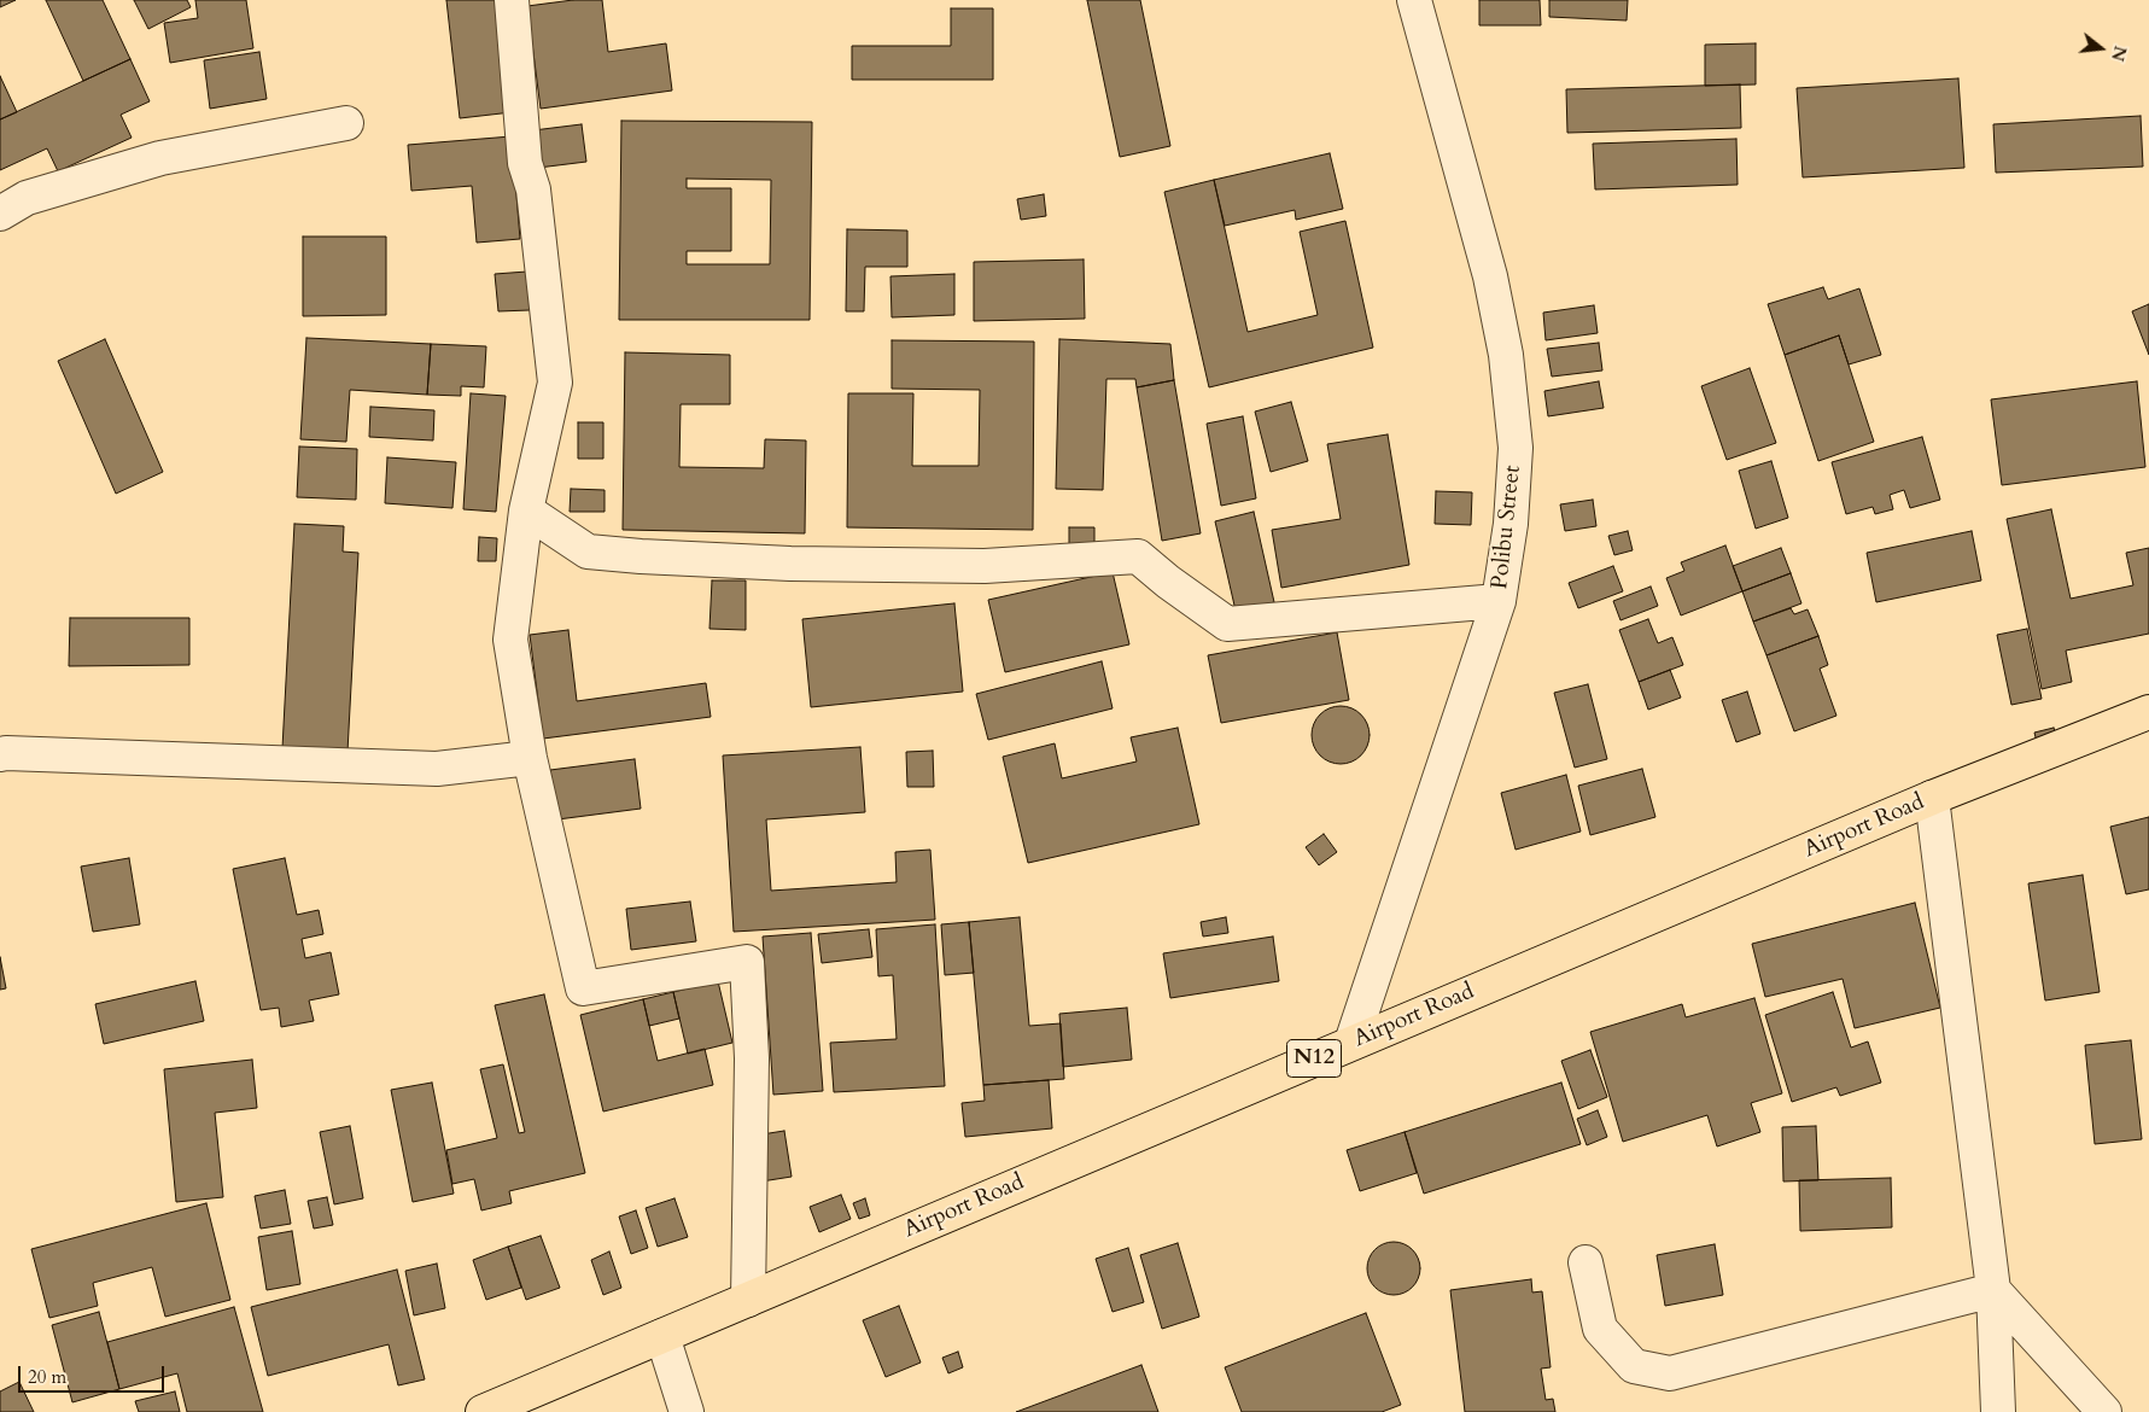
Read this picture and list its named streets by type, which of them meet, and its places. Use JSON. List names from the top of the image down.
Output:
{
  "streets": {
    "highway": ["Airport Road", "N12"],
    "street": ["Polibu Street"]
  },
  "crossings": [
    ["Polibu Street", "Airport Road"]
  ],
  "scale_bar": "20 m",
  "north": "right"
}
